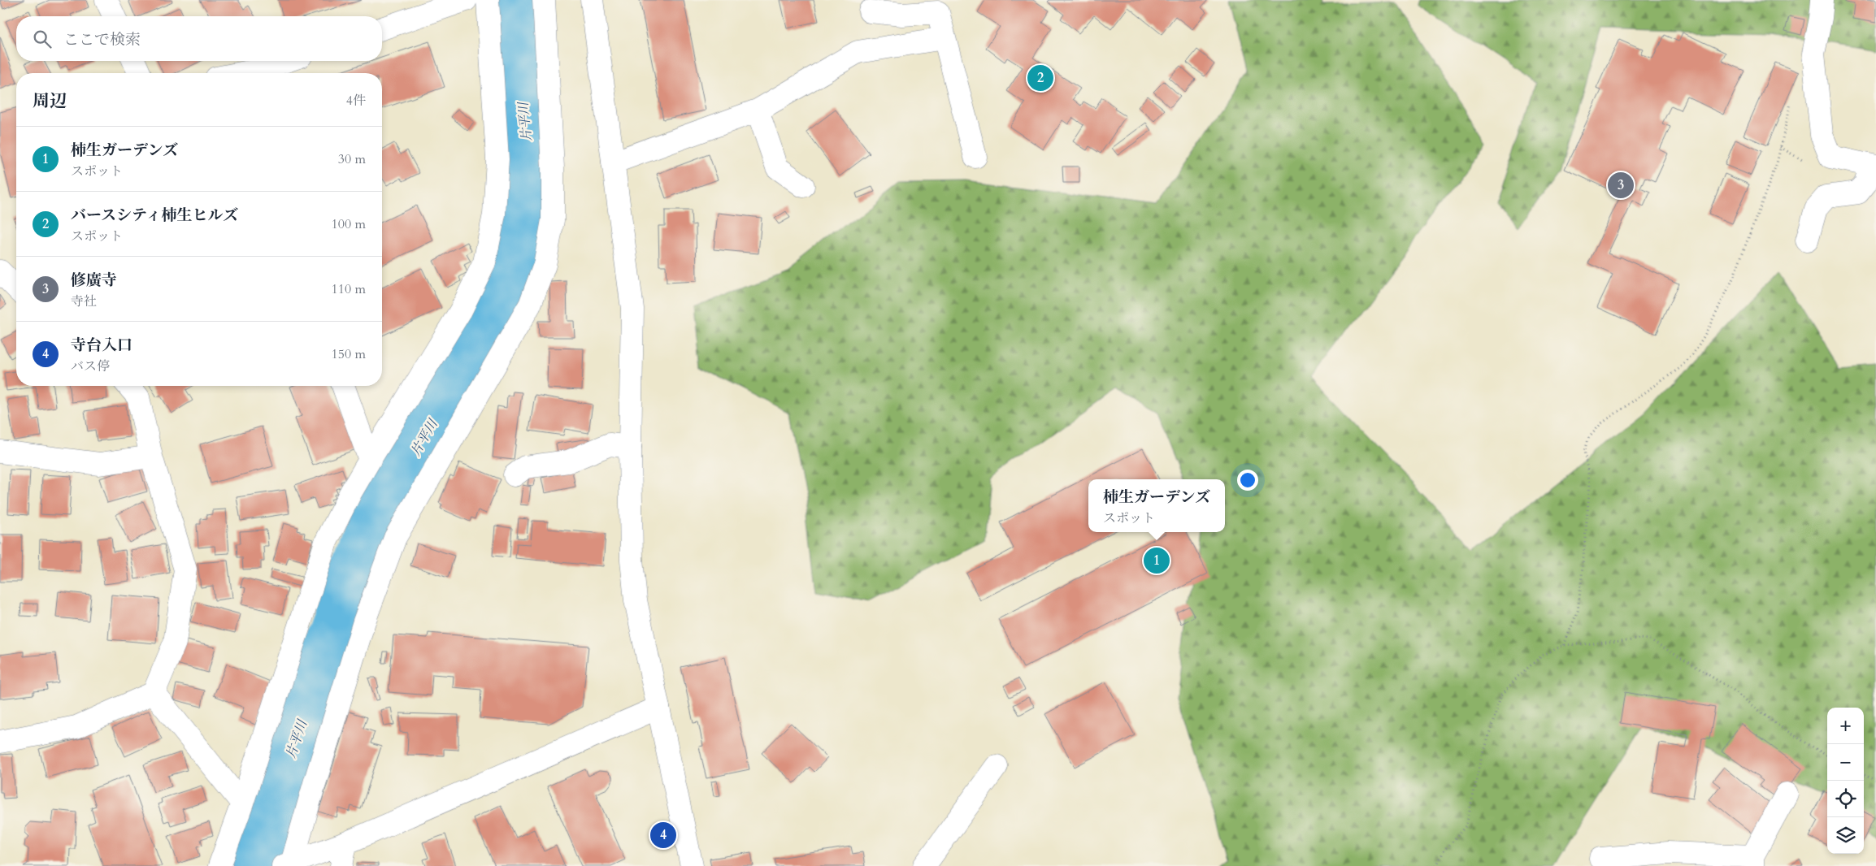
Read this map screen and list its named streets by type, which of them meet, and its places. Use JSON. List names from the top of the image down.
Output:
{
  "water": ["片平川"],
  "page": {
    "search": "ここで検索",
    "pins": [
      "2",
      "3",
      "1",
      "4"
    ],
    "heading": ["周辺", "4件"],
    "list": [
      {
        "mark": "1",
        "name": "柿生ガーデンズ",
        "note": "スポット",
        "value": "30 m"
      },
      {
        "mark": "2",
        "name": "バースシティ柿生ヒルズ",
        "note": "スポット",
        "value": "100 m"
      },
      {
        "mark": "3",
        "name": "修廣寺",
        "note": "寺社",
        "value": "110 m"
      },
      {
        "mark": "4",
        "name": "寺台入口",
        "note": "バス停",
        "value": "150 m"
      }
    ],
    "popup": ["柿生ガーデンズ", "スポット"],
    "map_buttons": ["+", "−"]
  }
}
